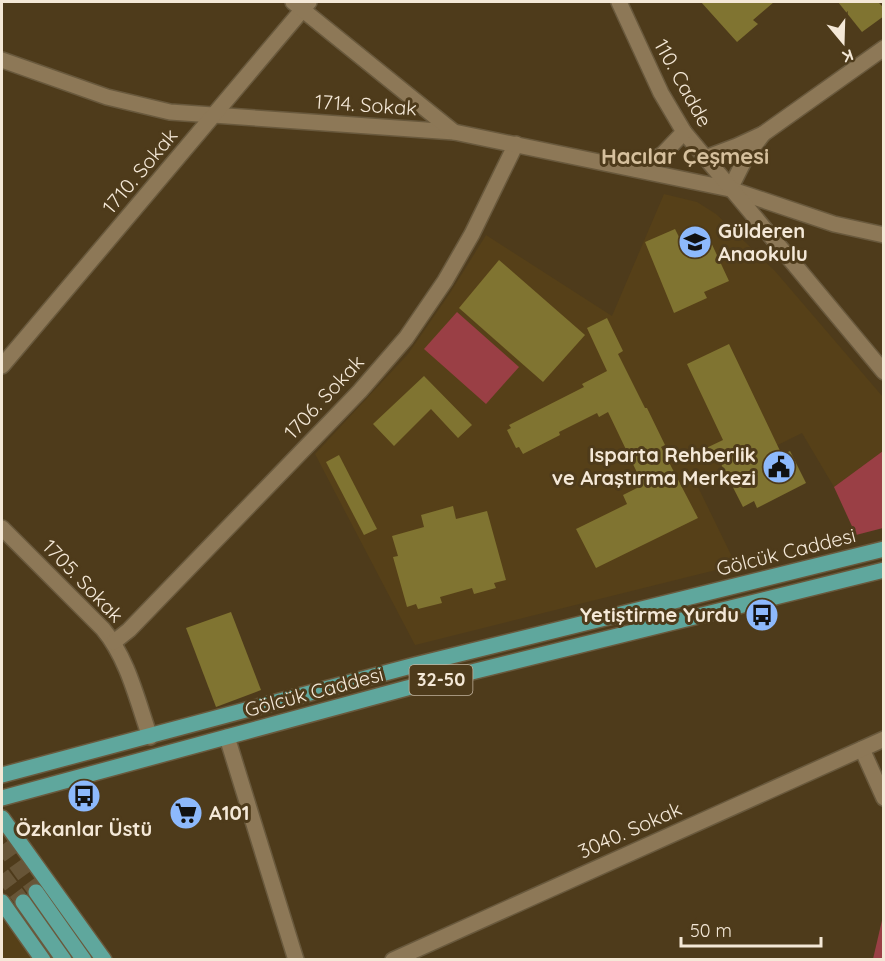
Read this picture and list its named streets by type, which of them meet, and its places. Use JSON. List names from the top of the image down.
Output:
{
  "streets": {
    "main road": ["Gölcük Caddesi", "32-50"],
    "street": [
      "110. Cadde",
      "1714. Sokak",
      "1710. Sokak",
      "1706. Sokak",
      "1705. Sokak",
      "3040. Sokak"
    ]
  },
  "crossings": [
    ["110. Cadde", "1714. Sokak"],
    ["1714. Sokak", "1710. Sokak"],
    ["1714. Sokak", "1706. Sokak"],
    ["1706. Sokak", "1705. Sokak"],
    ["Gölcük Caddesi", "1705. Sokak"]
  ],
  "districts": ["Hacılar Çeşmesi"],
  "places": {
    "school or university": ["Gülderen Anaokulu"],
    "public building": ["Isparta Rehberlik ve Araştırma Merkezi"],
    "bus stop": ["Yetiştirme Yurdu", "Özkanlar Üstü"],
    "supermarket": ["A101"]
  },
  "scale_bar": "50 m",
  "north": "bottom"
}
